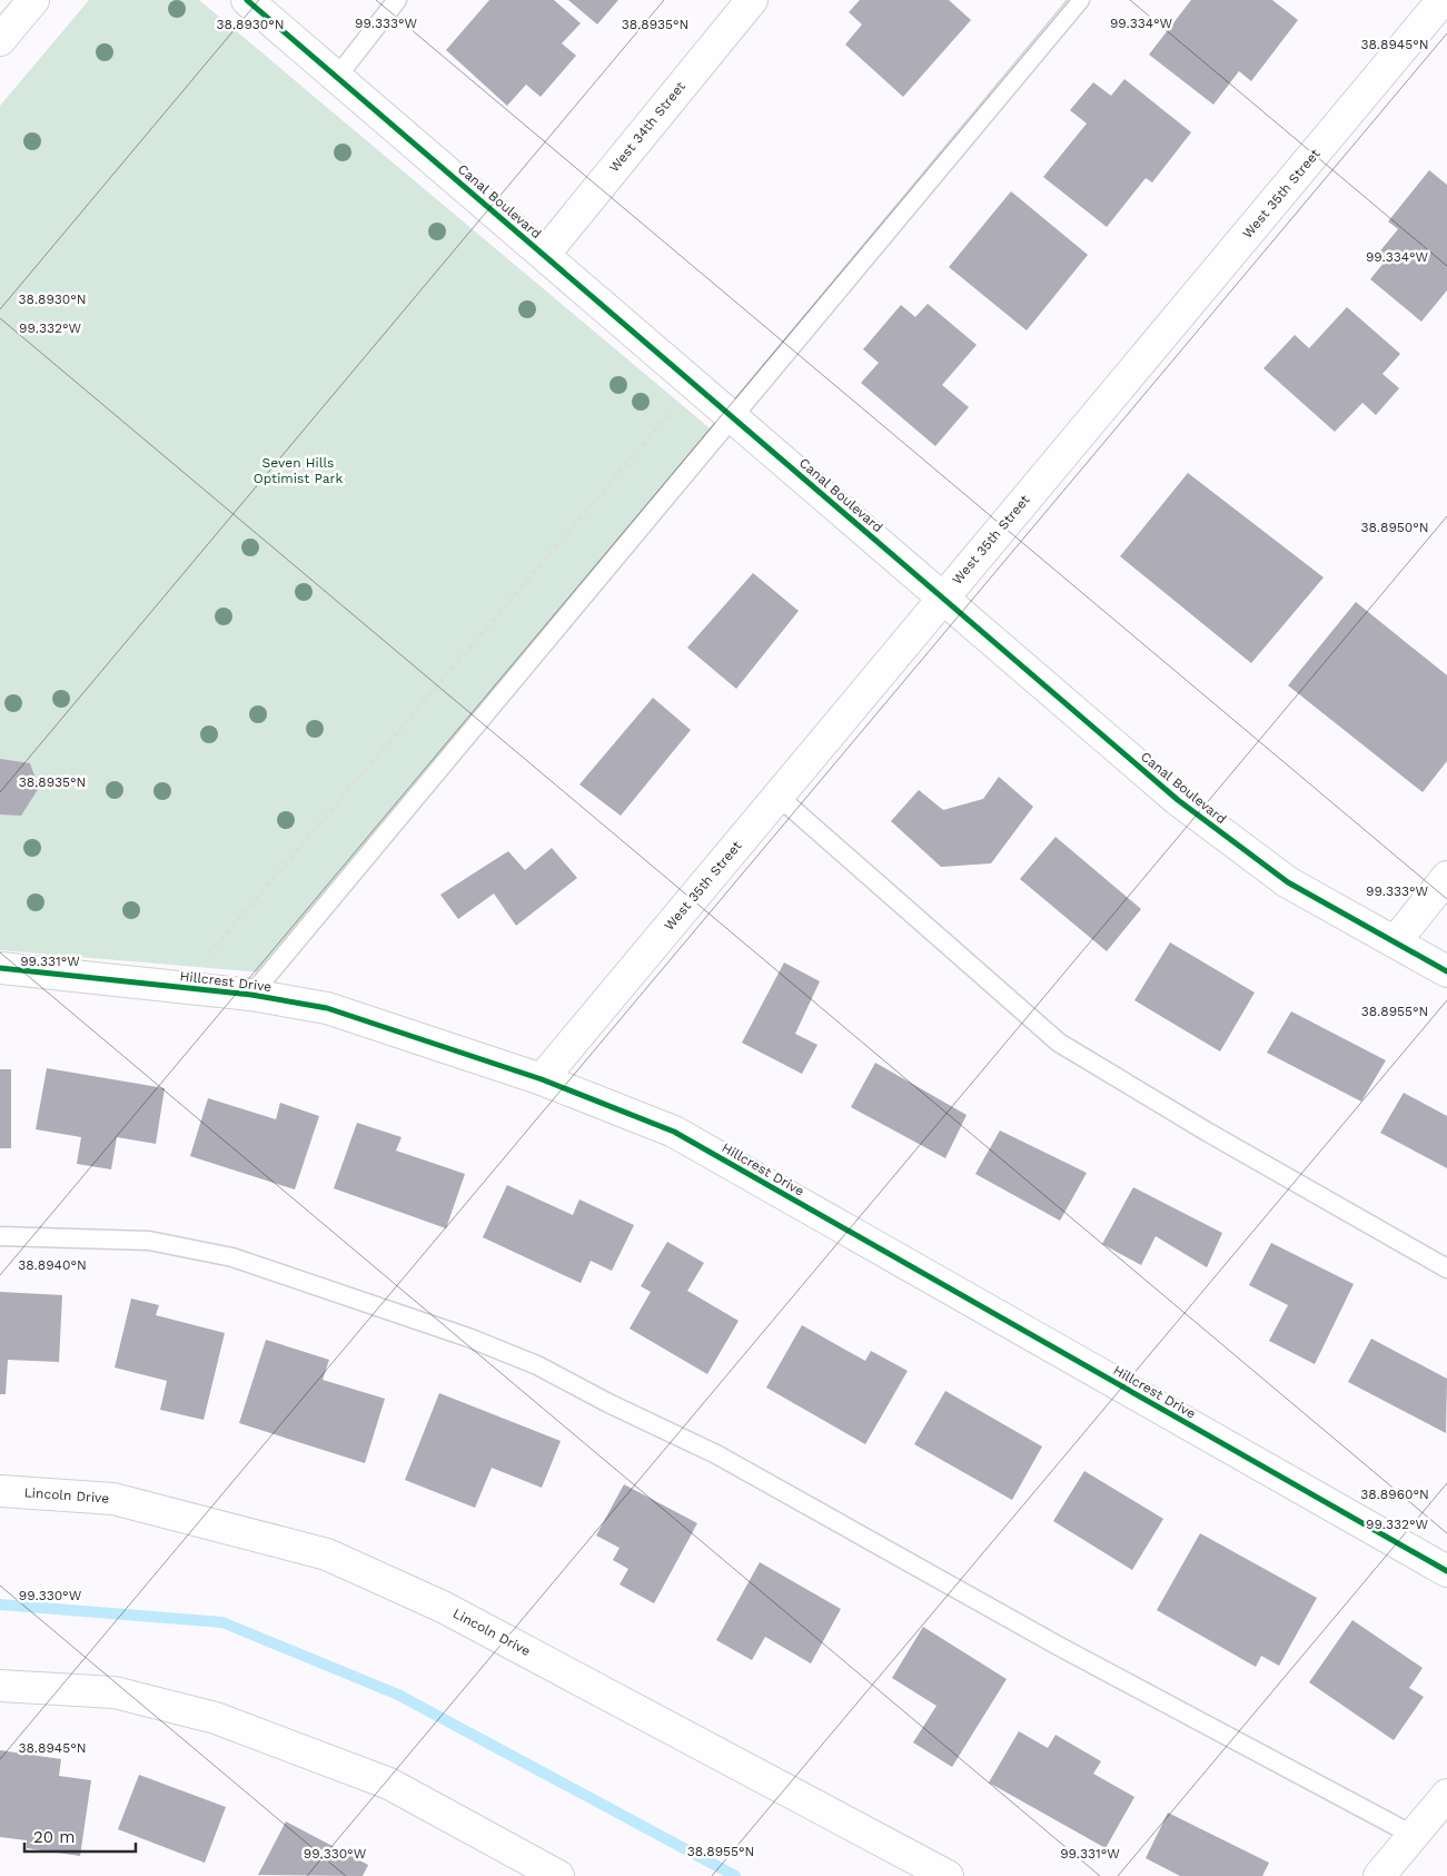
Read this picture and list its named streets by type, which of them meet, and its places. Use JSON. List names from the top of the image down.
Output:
{
  "streets": {
    "street": [
      "West 34th Street",
      "West 35th Street",
      "Canal Boulevard",
      "Hillcrest Drive",
      "Lincoln Drive"
    ]
  },
  "crossings": [
    ["West 34th Street", "Canal Boulevard"],
    ["West 35th Street", "Canal Boulevard"],
    ["West 35th Street", "Hillcrest Drive"]
  ],
  "parks": ["Seven Hills Optimist Park"],
  "scale_bar": "20 m",
  "coordinates": [
    "99.333°W",
    "99.334°W",
    "38.8930°N",
    "38.8935°N",
    "38.8945°N",
    "99.332°W",
    "38.8950°N",
    "99.331°W",
    "38.8955°N",
    "38.8940°N",
    "38.8960°N",
    "99.330°W"
  ]
}
